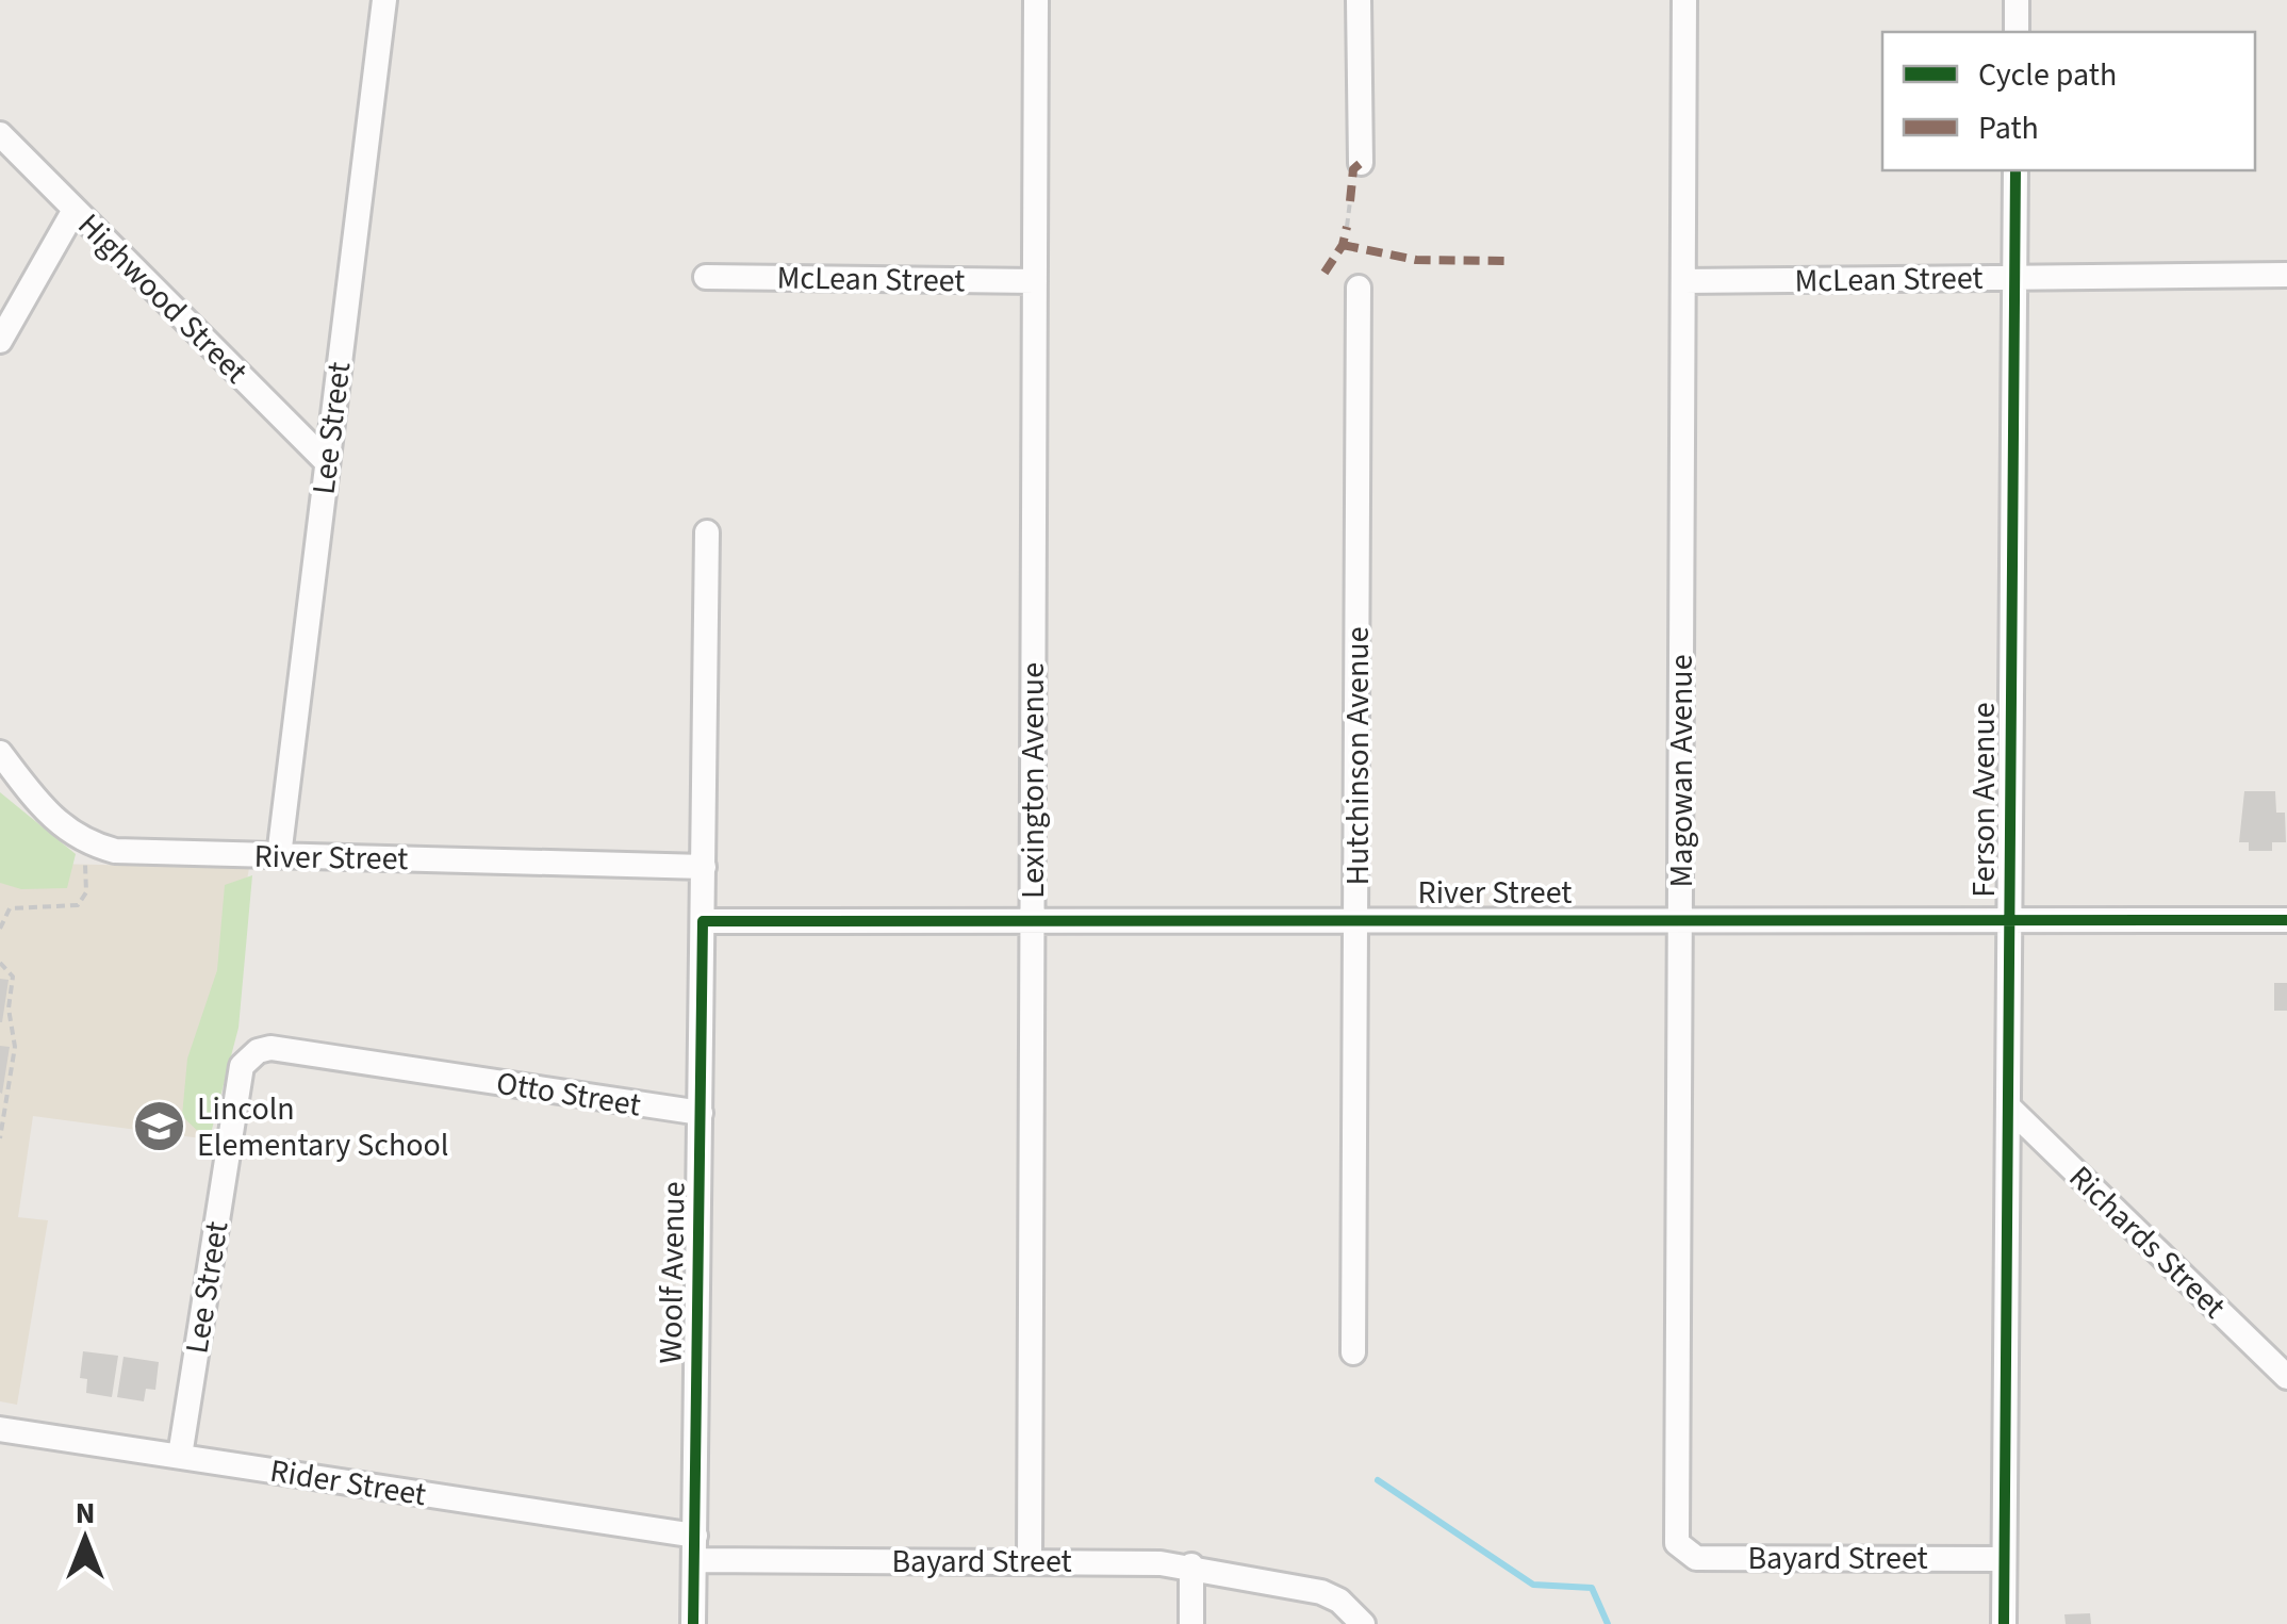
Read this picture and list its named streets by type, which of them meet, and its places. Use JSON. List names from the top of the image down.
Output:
{
  "streets": {
    "street": [
      "McLean Street",
      "Highwood Street",
      "Lee Street",
      "Hutchinson Avenue",
      "Magowan Avenue",
      "Lexington Avenue",
      "Ferson Avenue",
      "River Street",
      "Otto Street",
      "Richards Street",
      "Woolf Avenue",
      "Rider Street",
      "Bayard Street"
    ]
  },
  "crossings": [
    ["McLean Street", "Magowan Avenue"],
    ["McLean Street", "Lexington Avenue"],
    ["McLean Street", "Ferson Avenue"],
    ["Highwood Street", "Lee Street"],
    ["Lee Street", "River Street"],
    ["Lee Street", "Otto Street"],
    ["Lee Street", "Rider Street"],
    ["Hutchinson Avenue", "River Street"],
    ["Magowan Avenue", "River Street"],
    ["Magowan Avenue", "Bayard Street"],
    ["Lexington Avenue", "River Street"],
    ["Lexington Avenue", "Bayard Street"],
    ["Ferson Avenue", "River Street"],
    ["Ferson Avenue", "Richards Street"],
    ["Ferson Avenue", "Bayard Street"],
    ["River Street", "Woolf Avenue"],
    ["Otto Street", "Woolf Avenue"],
    ["Woolf Avenue", "Rider Street"],
    ["Woolf Avenue", "Bayard Street"],
    ["Rider Street", "Bayard Street"]
  ],
  "places": {
    "school or university": ["Lincoln Elementary School"]
  },
  "legend": ["Cycle path", "Path"],
  "north": "top"
}
